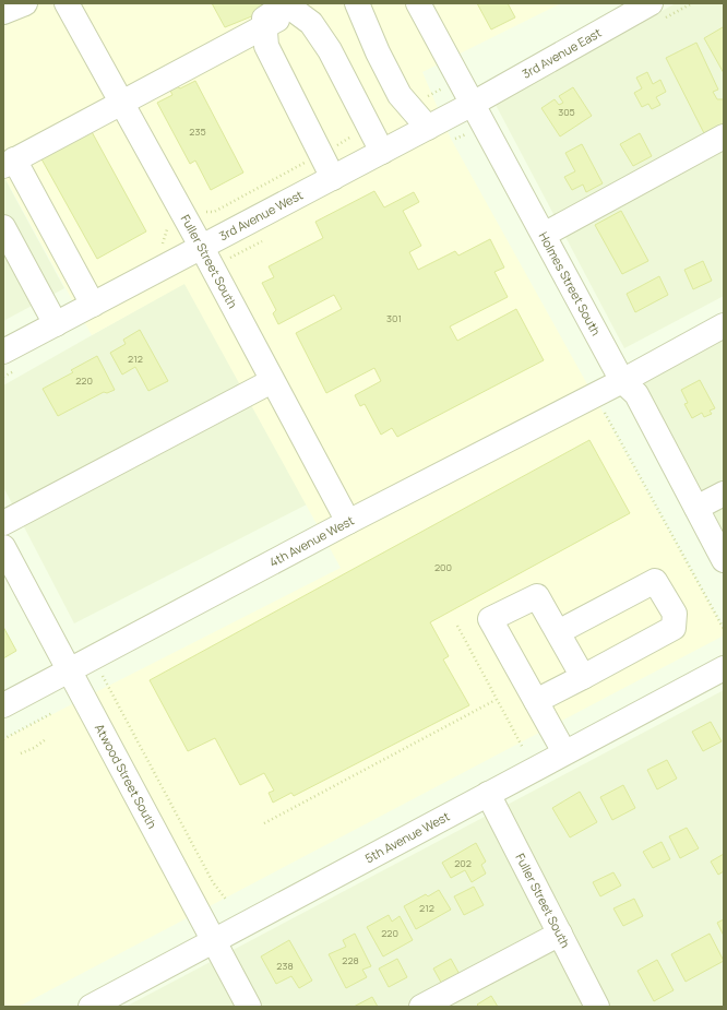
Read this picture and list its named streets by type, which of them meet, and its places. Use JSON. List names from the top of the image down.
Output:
{
  "streets": {
    "street": [
      "3rd Avenue East",
      "3rd Avenue West",
      "Fuller Street South",
      "Holmes Street South",
      "4th Avenue West",
      "Atwood Street South",
      "5th Avenue West"
    ]
  },
  "crossings": [
    ["3rd Avenue East", "3rd Avenue West"],
    ["3rd Avenue East", "Holmes Street South"],
    ["3rd Avenue West", "Fuller Street South"],
    ["3rd Avenue West", "Holmes Street South"],
    ["Fuller Street South", "4th Avenue West"],
    ["Fuller Street South", "5th Avenue West"],
    ["Holmes Street South", "4th Avenue West"],
    ["4th Avenue West", "Atwood Street South"],
    ["Atwood Street South", "5th Avenue West"]
  ],
  "house_numbers": [
    "305",
    "235",
    "301",
    "212",
    "220",
    "200",
    "202",
    "212",
    "220",
    "228",
    "238"
  ]
}
